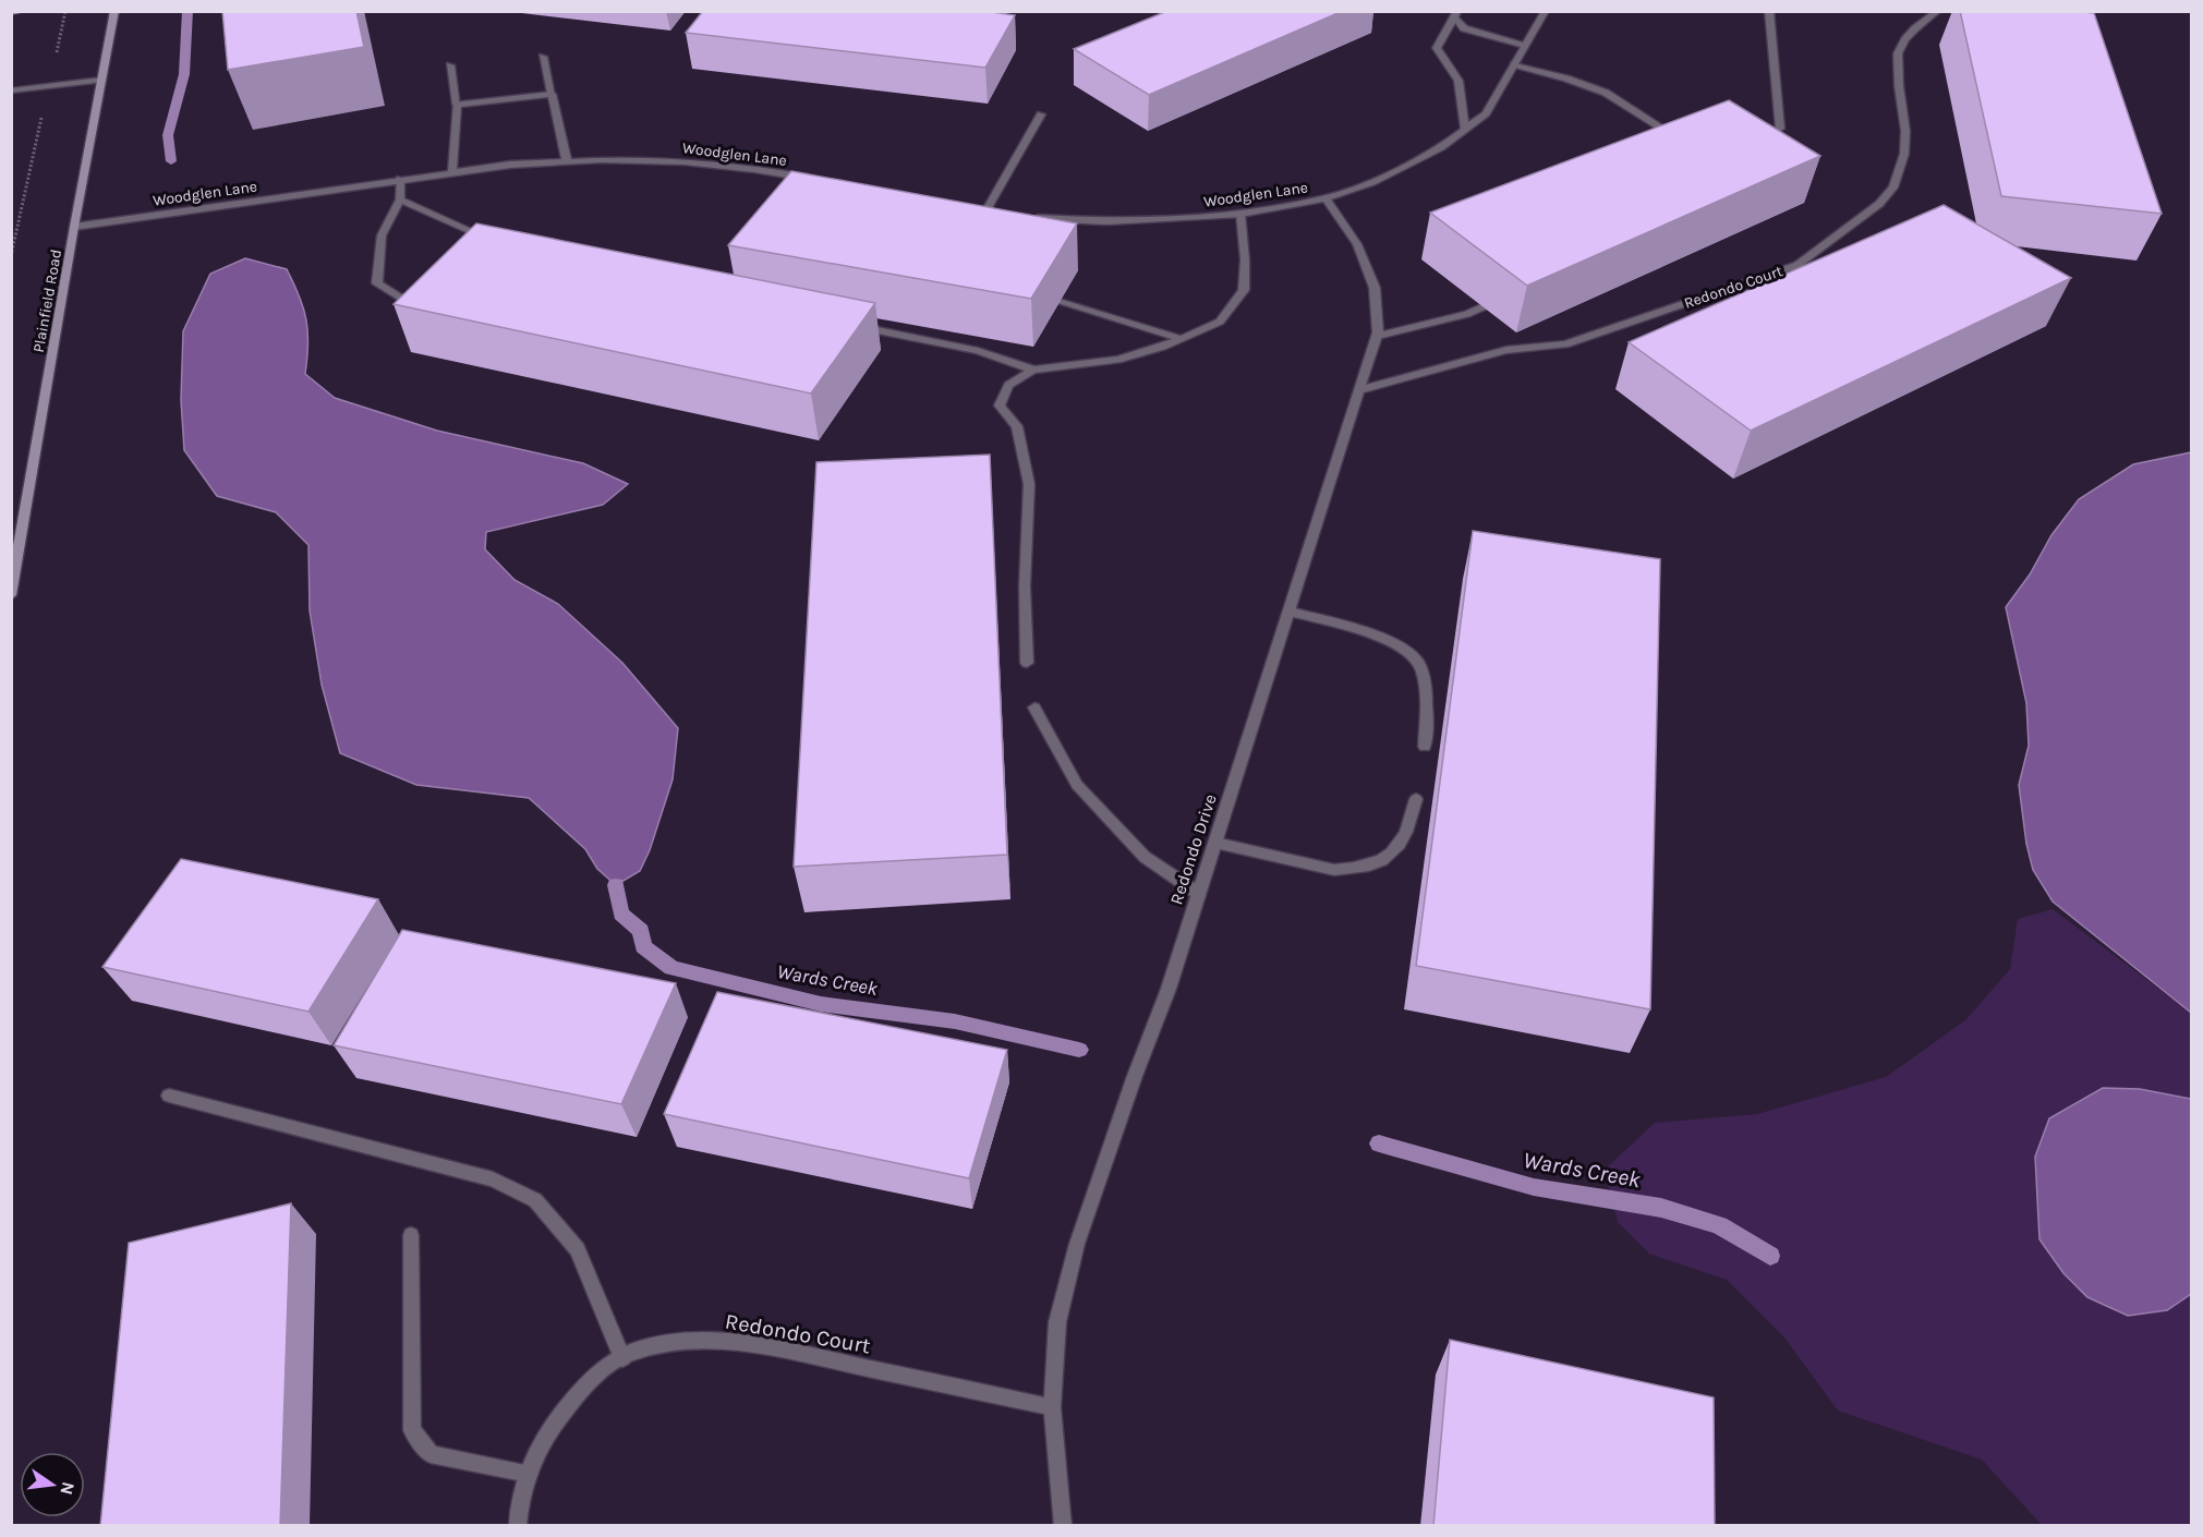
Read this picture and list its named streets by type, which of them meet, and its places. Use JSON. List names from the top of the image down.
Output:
{
  "streets": {
    "main road": ["Plainfield Road"],
    "street": ["Woodglen Lane", "Redondo Court", "Redondo Drive"]
  },
  "crossings": [
    ["Woodglen Lane", "Plainfield Road"],
    ["Woodglen Lane", "Redondo Drive"],
    ["Redondo Court", "Redondo Drive"]
  ],
  "water": ["Wards Creek"],
  "north": "right"
}
